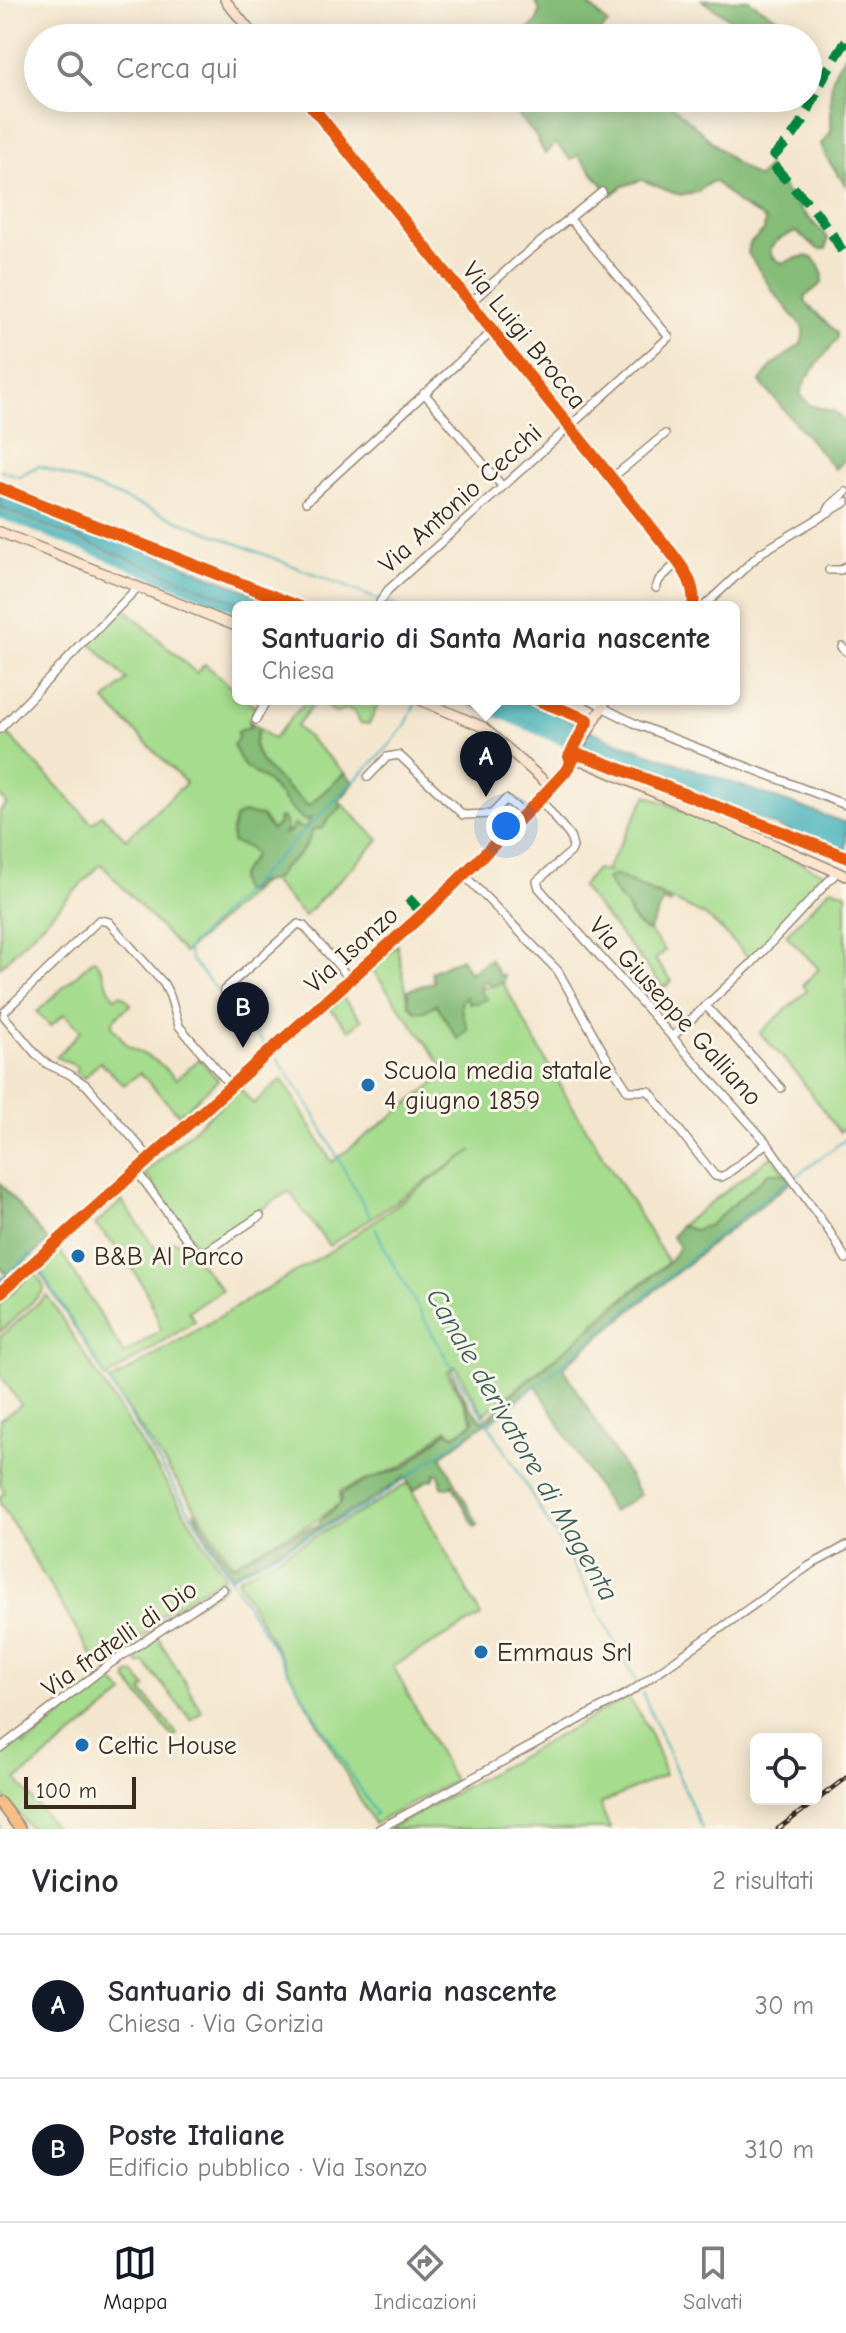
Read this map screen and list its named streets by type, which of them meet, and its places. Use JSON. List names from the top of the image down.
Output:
{
  "streets": {
    "street": [
      "Via Luigi Brocca",
      "Via Antonio Cecchi",
      "Via Isonzo",
      "Via Giuseppe Galliano",
      "Via fratelli di Dio"
    ]
  },
  "crossings": [
    ["Via Luigi Brocca", "Via Antonio Cecchi"],
    ["Via Isonzo", "Via Giuseppe Galliano"]
  ],
  "water": ["Canale derivatore di Magenta"],
  "places": [
    "Scuola media statale 4 giugno 1859",
    "B&B Al Parco",
    "Emmaus Srl",
    "Celtic House"
  ],
  "scale_bar": "100 m",
  "page": {
    "search": "Cerca qui",
    "popup": ["Santuario di Santa Maria nascente", "Chiesa"],
    "pins": ["A", "B"],
    "scale": "100 m",
    "heading": ["Vicino", "2 risultati"],
    "list": [
      {
        "mark": "A",
        "name": "Santuario di Santa Maria nascente",
        "note": "Chiesa · Via Gorizia",
        "value": "30 m"
      },
      {
        "mark": "B",
        "name": "Poste Italiane",
        "note": "Edificio pubblico · Via Isonzo",
        "value": "310 m"
      }
    ],
    "nav": ["Mappa", "Indicazioni", "Salvati"]
  }
}
